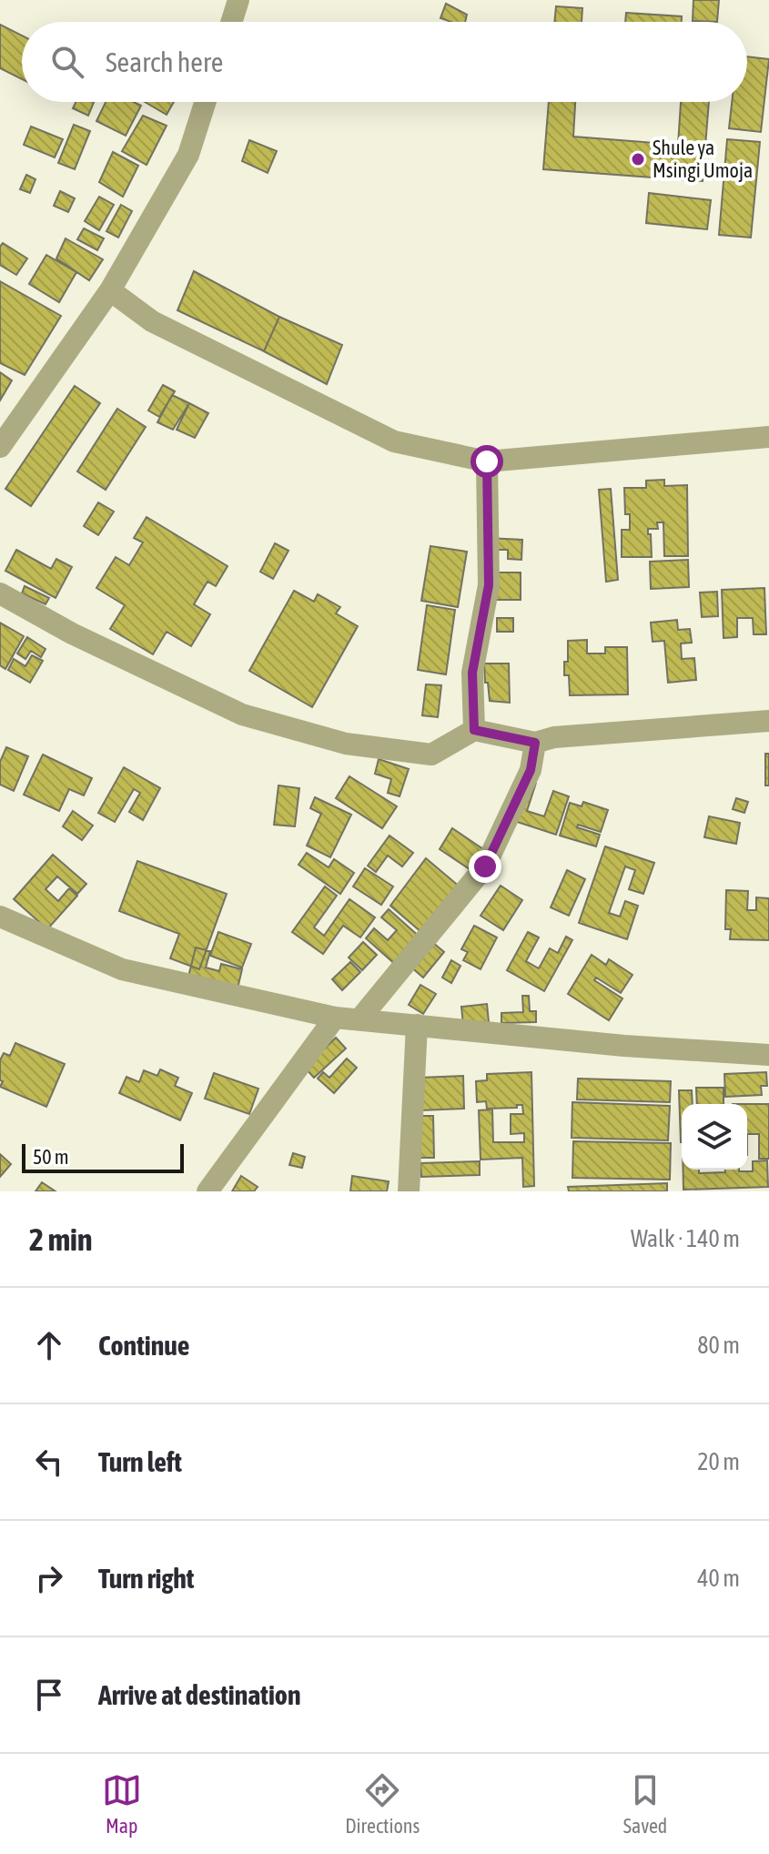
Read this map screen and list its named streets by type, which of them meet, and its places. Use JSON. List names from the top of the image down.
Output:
{
  "places": ["Shule ya Msingi Umoja"],
  "scale_bar": "50 m",
  "page": {
    "search": "Search here",
    "scale": "50 m",
    "heading": ["2 min", "Walk · 140 m"],
    "list": [
      ["Continue", "80 m"],
      ["Turn left", "20 m"],
      ["Turn right", "40 m"],
      "Arrive at destination"
    ],
    "nav": ["Map", "Directions", "Saved"]
  }
}
